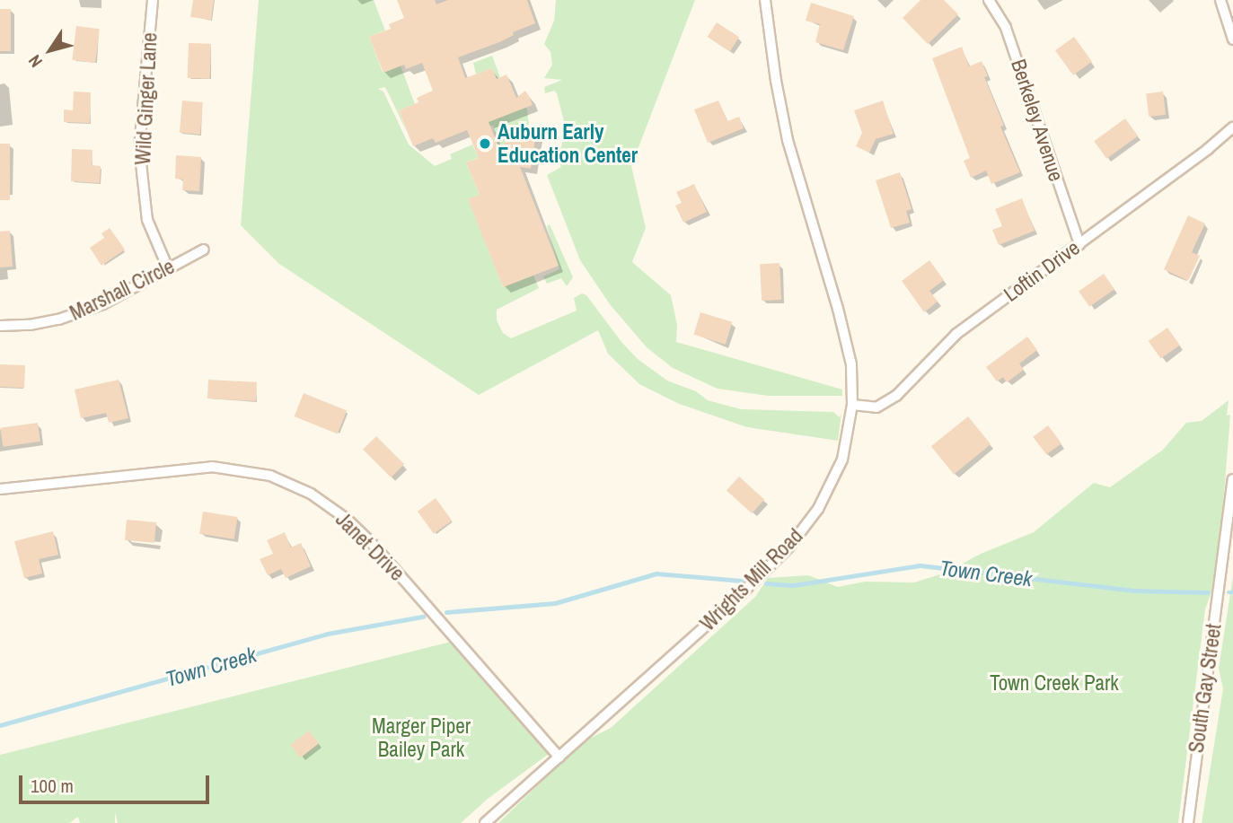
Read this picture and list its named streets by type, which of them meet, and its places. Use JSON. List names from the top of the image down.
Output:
{
  "streets": {
    "street": [
      "Wild Ginger Lane",
      "Berkeley Avenue",
      "Loftin Drive",
      "Marshall Circle",
      "Janet Drive",
      "Wrights Mill Road",
      "South Gay Street"
    ]
  },
  "crossings": [
    ["Wild Ginger Lane", "Marshall Circle"],
    ["Berkeley Avenue", "Loftin Drive"],
    ["Loftin Drive", "Wrights Mill Road"],
    ["Janet Drive", "Wrights Mill Road"]
  ],
  "water": ["Town Creek"],
  "parks": ["Town Creek Park", "Marger Piper Bailey Park"],
  "places": ["Auburn Early Education Center"],
  "scale_bar": "100 m",
  "north": "bottom left"
}
